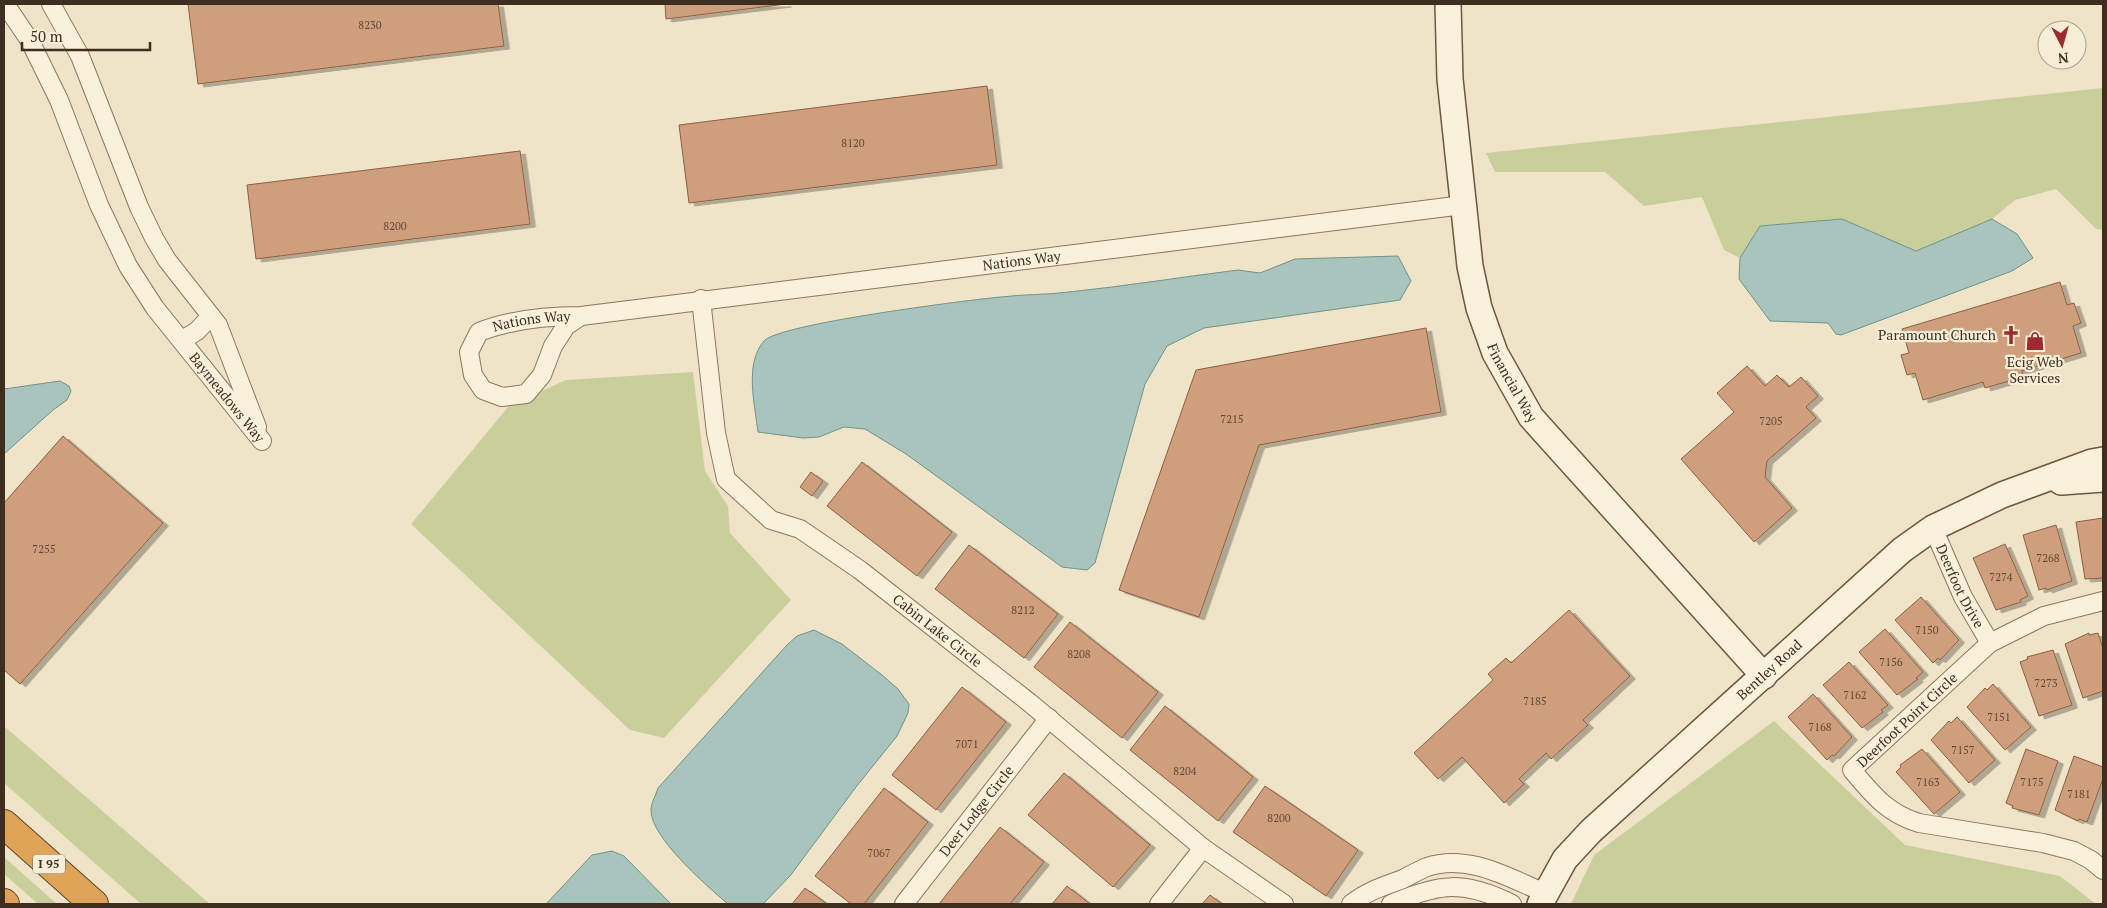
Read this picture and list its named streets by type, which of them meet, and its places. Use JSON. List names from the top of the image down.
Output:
{
  "streets": {
    "highway": ["I 95"],
    "street": [
      "Nations Way",
      "Financial Way",
      "Baymeadows Way",
      "Deerfoot Drive",
      "Cabin Lake Circle",
      "Bentley Road",
      "Deerfoot Point Circle",
      "Deer Lodge Circle"
    ]
  },
  "crossings": [
    ["Nations Way", "Financial Way"],
    ["Nations Way", "Cabin Lake Circle"],
    ["Financial Way", "Bentley Road"],
    ["Deerfoot Drive", "Bentley Road"],
    ["Deerfoot Drive", "Deerfoot Point Circle"],
    ["Cabin Lake Circle", "Deer Lodge Circle"]
  ],
  "places": {
    "church": ["Paramount Church"],
    "shop": ["Ecig Web Services"]
  },
  "house_numbers": [
    "8230",
    "8120",
    "8200",
    "7215",
    "7205",
    "7255",
    "7268",
    "7274",
    "8212",
    "7150",
    "8208",
    "7156",
    "7273",
    "7162",
    "7185",
    "7151",
    "7168",
    "7071",
    "7157",
    "8204",
    "7163",
    "7175",
    "7181",
    "8200",
    "7067"
  ],
  "scale_bar": "50 m",
  "north": "bottom"
}
